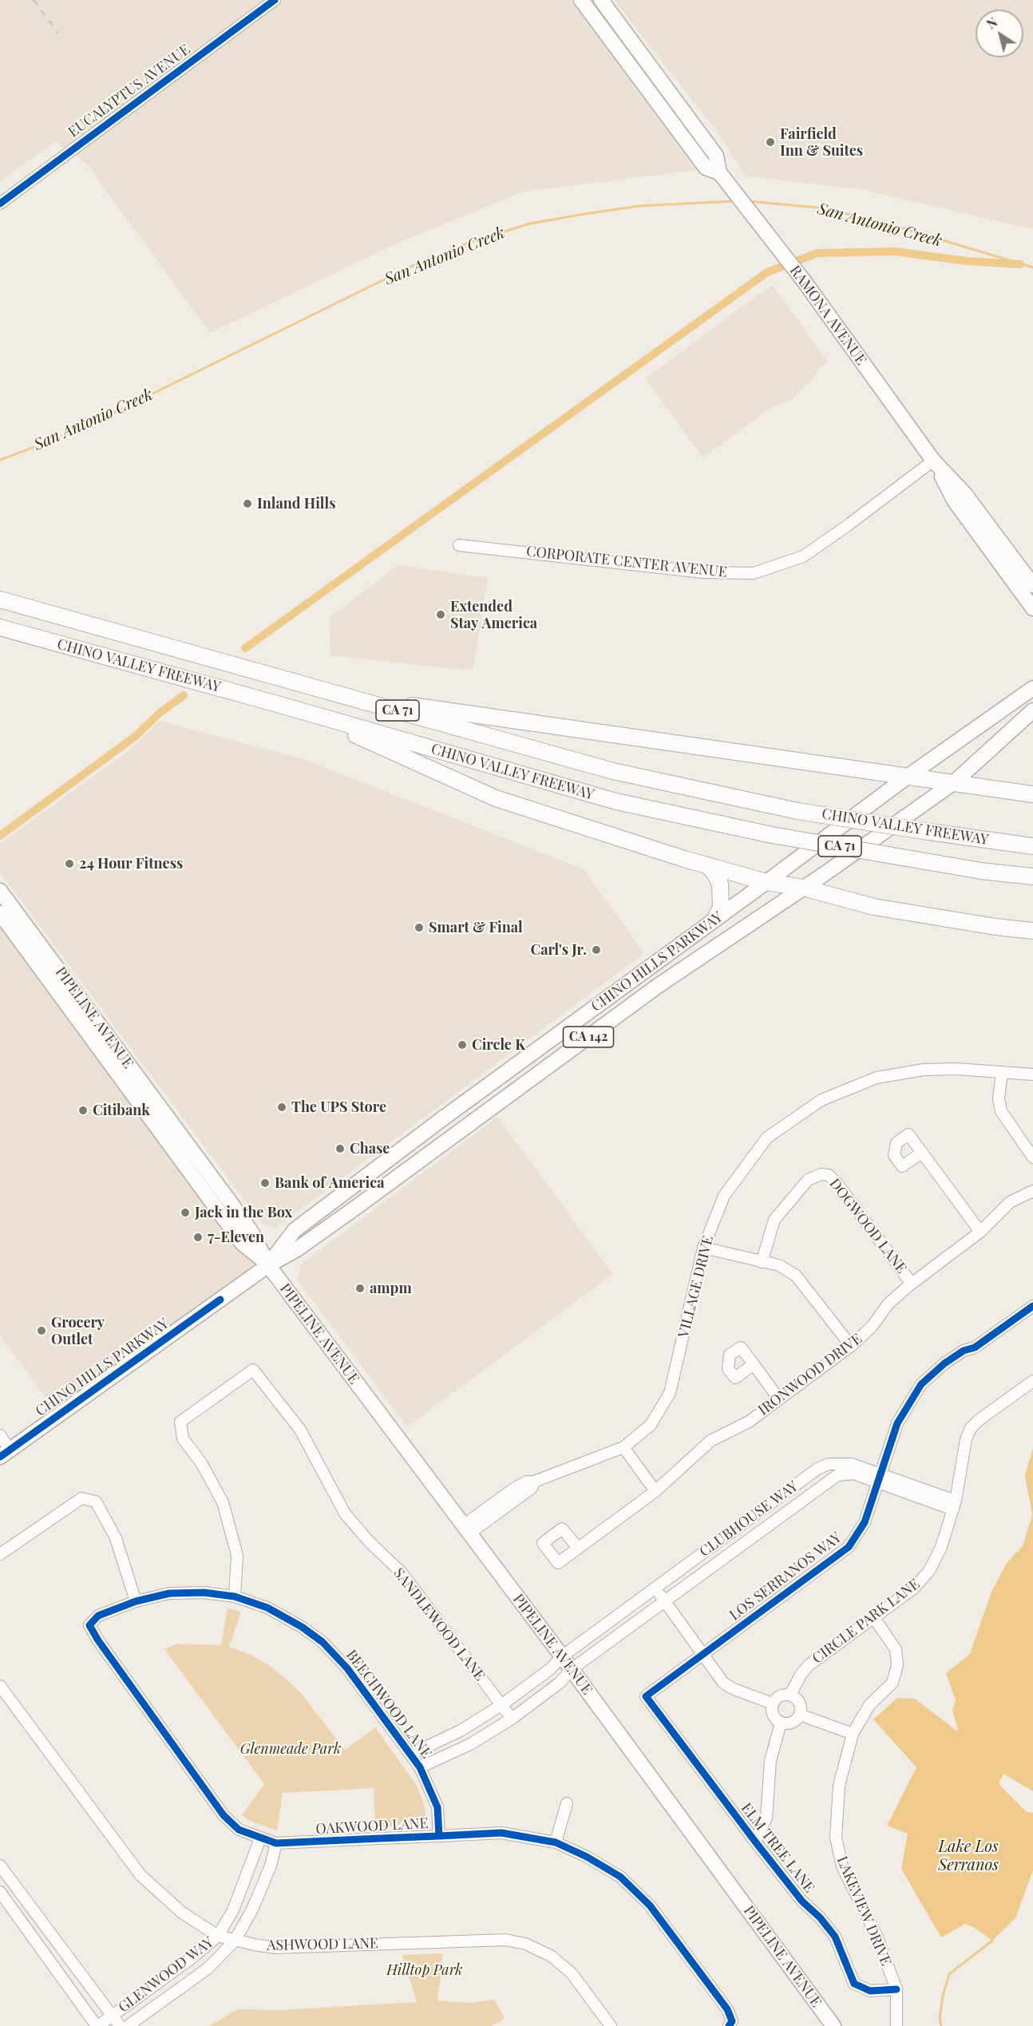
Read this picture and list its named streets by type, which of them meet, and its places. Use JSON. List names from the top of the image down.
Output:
{
  "streets": {
    "highway": ["CHINO VALLEY FREEWAY", "CA 71"],
    "main road": [
      "RAMONA AVENUE",
      "CHINO HILLS PARKWAY",
      "PIPELINE AVENUE",
      "CA 142"
    ],
    "street": [
      "EUCALYPTUS AVENUE",
      "CORPORATE CENTER AVENUE",
      "DOGWOOD LANE",
      "VILLAGE DRIVE",
      "IRONWOOD DRIVE",
      "CLUBHOUSE WAY",
      "LOS SERRANOS WAY",
      "CIRCLE PARK LANE",
      "SANDLEWOOD LANE",
      "BEECHWOOD LANE",
      "OAKWOOD LANE",
      "ELM TREE LANE",
      "LAKEVIEW DRIVE",
      "ASHWOOD LANE",
      "GLENWOOD WAY"
    ]
  },
  "crossings": [
    ["RAMONA AVENUE", "CORPORATE CENTER AVENUE"],
    ["CHINO HILLS PARKWAY", "PIPELINE AVENUE"],
    ["PIPELINE AVENUE", "VILLAGE DRIVE"],
    ["PIPELINE AVENUE", "CLUBHOUSE WAY"],
    ["DOGWOOD LANE", "IRONWOOD DRIVE"],
    ["CLUBHOUSE WAY", "LOS SERRANOS WAY"],
    ["CLUBHOUSE WAY", "CIRCLE PARK LANE"],
    ["CLUBHOUSE WAY", "SANDLEWOOD LANE"],
    ["CLUBHOUSE WAY", "BEECHWOOD LANE"],
    ["LOS SERRANOS WAY", "ELM TREE LANE"],
    ["CIRCLE PARK LANE", "LAKEVIEW DRIVE"],
    ["SANDLEWOOD LANE", "BEECHWOOD LANE"],
    ["BEECHWOOD LANE", "OAKWOOD LANE"],
    ["OAKWOOD LANE", "GLENWOOD WAY"],
    ["ELM TREE LANE", "LAKEVIEW DRIVE"],
    ["ASHWOOD LANE", "GLENWOOD WAY"]
  ],
  "water": ["San Antonio Creek", "Lake Los Serranos"],
  "parks": ["Glenmeade Park", "Hilltop Park"],
  "places": [
    "Fairfield Inn & Suites",
    "Inland Hills",
    "Extended Stay America",
    "24 Hour Fitness",
    "Smart & Final",
    "Carl's Jr.",
    "Circle K",
    "The UPS Store",
    "Citibank",
    "Chase",
    "Bank of America",
    "Jack in the Box",
    "7-Eleven",
    "ampm",
    "Grocery Outlet"
  ],
  "north": "top left"
}
